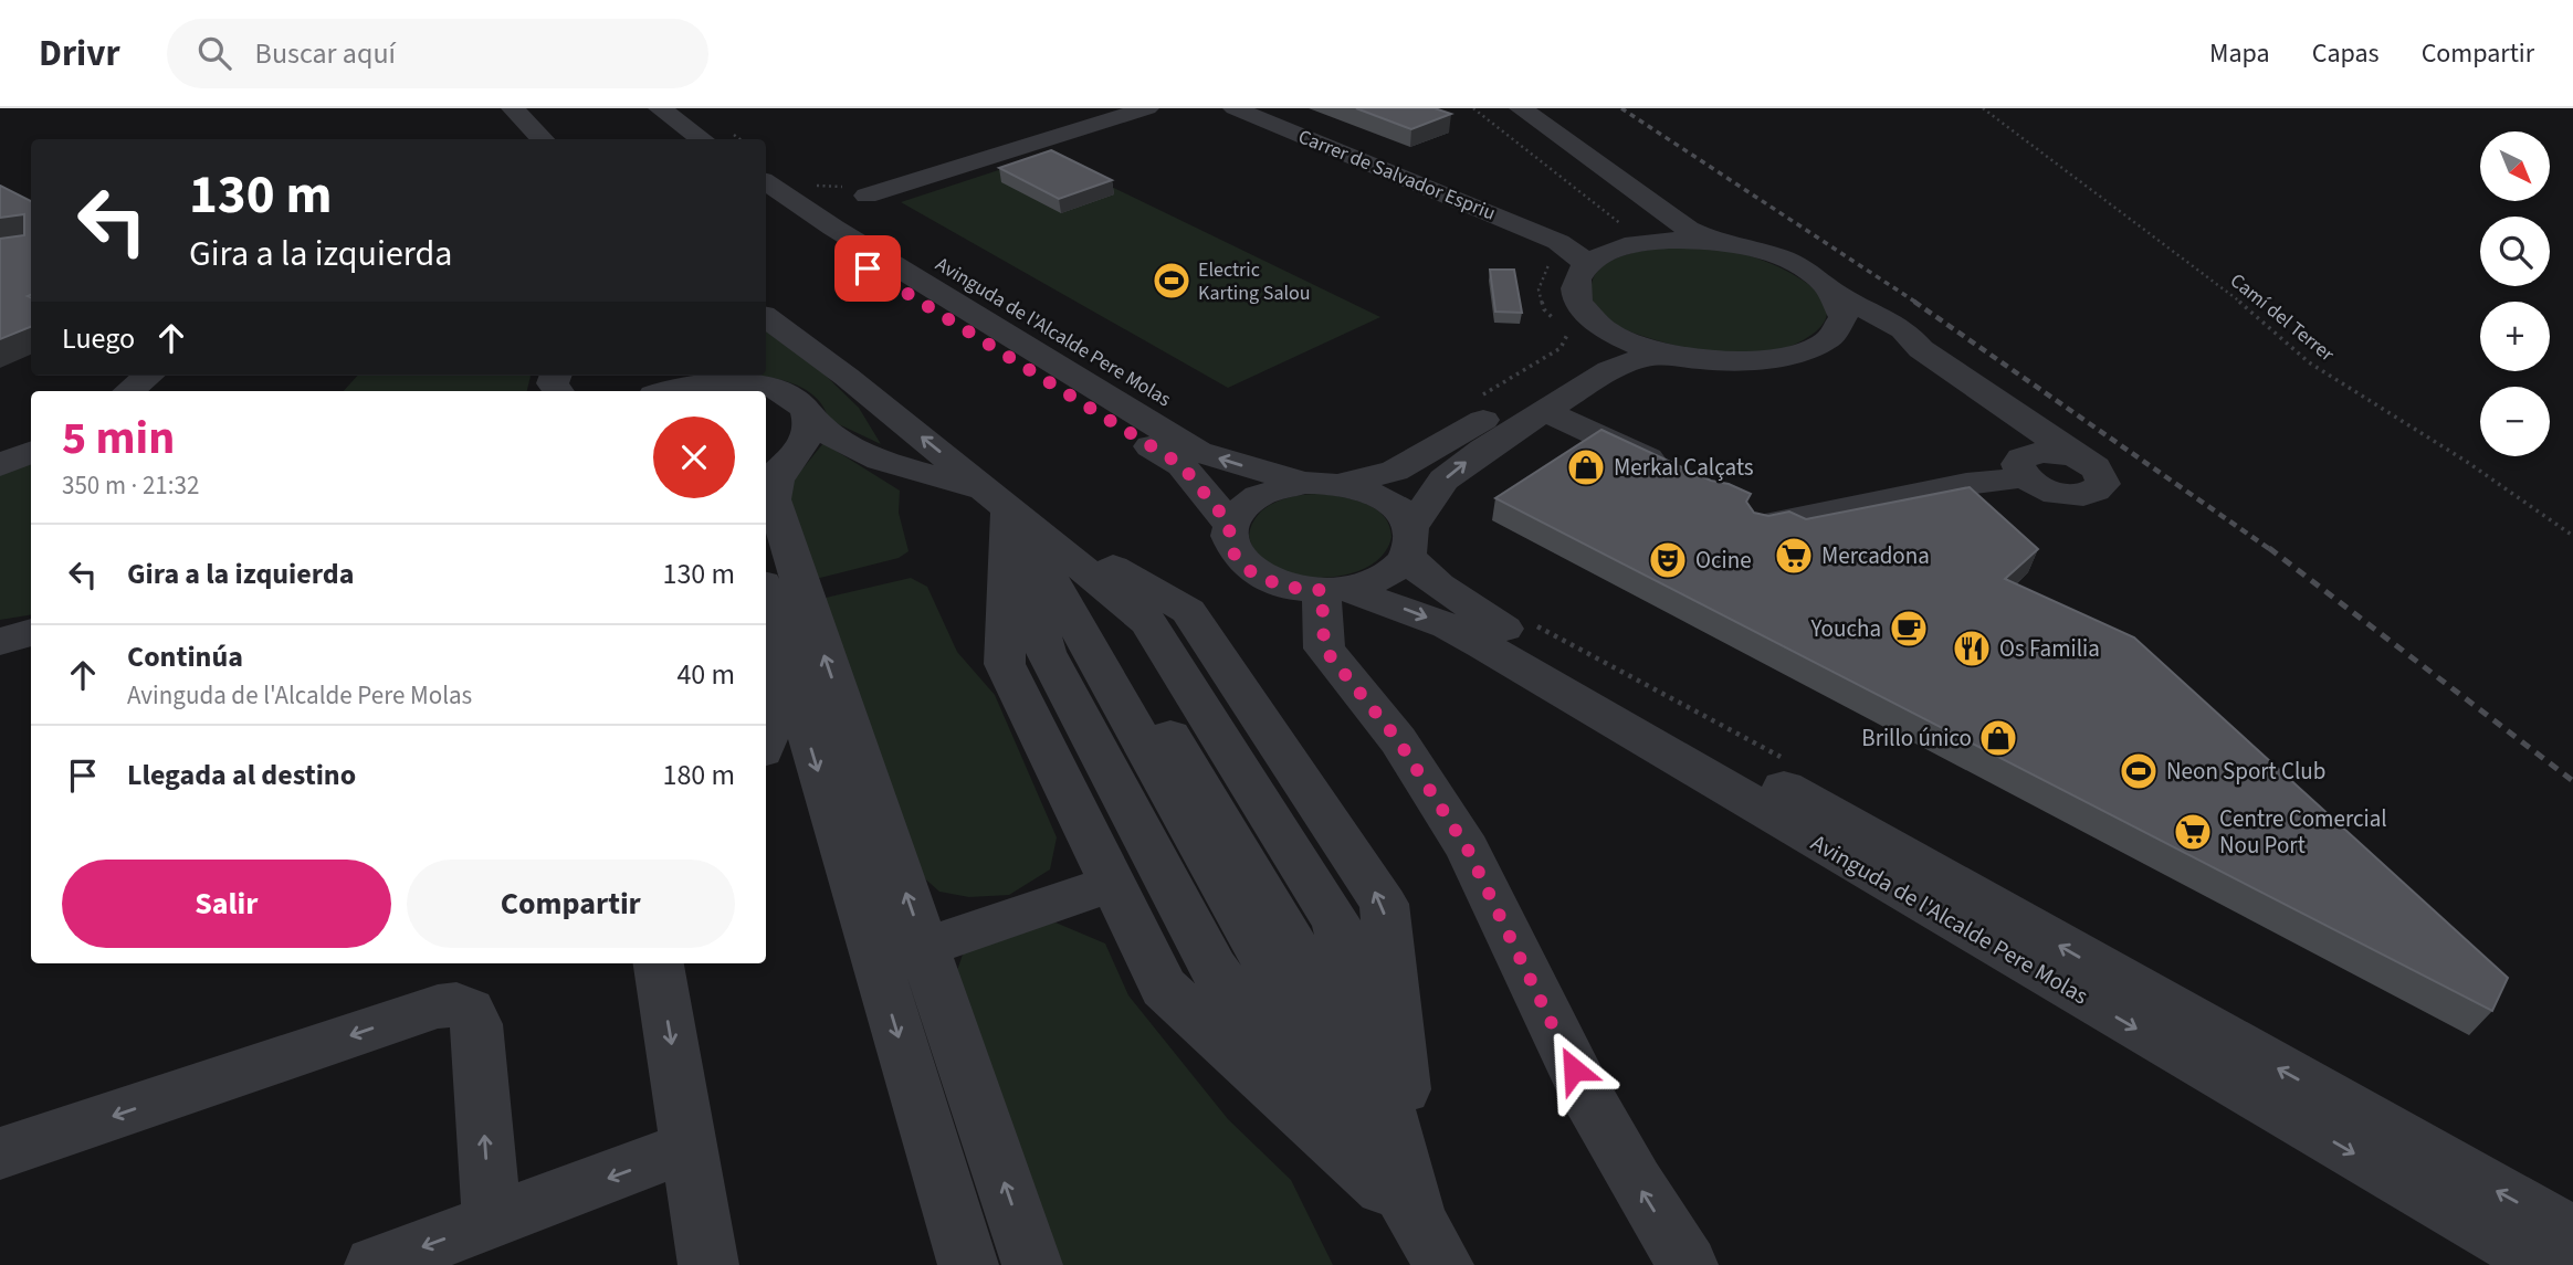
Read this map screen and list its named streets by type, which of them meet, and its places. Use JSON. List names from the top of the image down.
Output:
{
  "streets": {
    "street": ["Carrer de Salvador Espriu", "Avinguda de l'Alcalde Pere Molas"],
    "path": ["Camí del Terrer"]
  },
  "places": {
    "sports": ["Electric Karting Salou", "Neon Sport Club"],
    "shop": ["Merkal Calçats", "Brillo único"],
    "supermarket": ["Mercadona", "Centre Comercial Nou Port"],
    "theatre": ["Ocine"],
    "cafe": ["Youcha"],
    "restaurant": ["Os Familia"]
  },
  "north": "bottom right",
  "page": {
    "header": "Drivr",
    "search": "Buscar aquí",
    "nav": ["Mapa", "Capas", "Compartir"],
    "map_buttons": ["+", "−"],
    "turn": ["130 m", "Gira a la izquierda"],
    "then": "Luego",
    "heading": ["5 min", "350 m · 21:32"],
    "list": [
      {
        "name": "Gira a la izquierda",
        "value": "130 m"
      },
      {
        "name": "Continúa",
        "note": "Avinguda de l'Alcalde Pere Molas",
        "value": "40 m"
      },
      {
        "name": "Llegada al destino",
        "value": "180 m"
      }
    ],
    "buttons": ["Salir", "Compartir"]
  }
}
